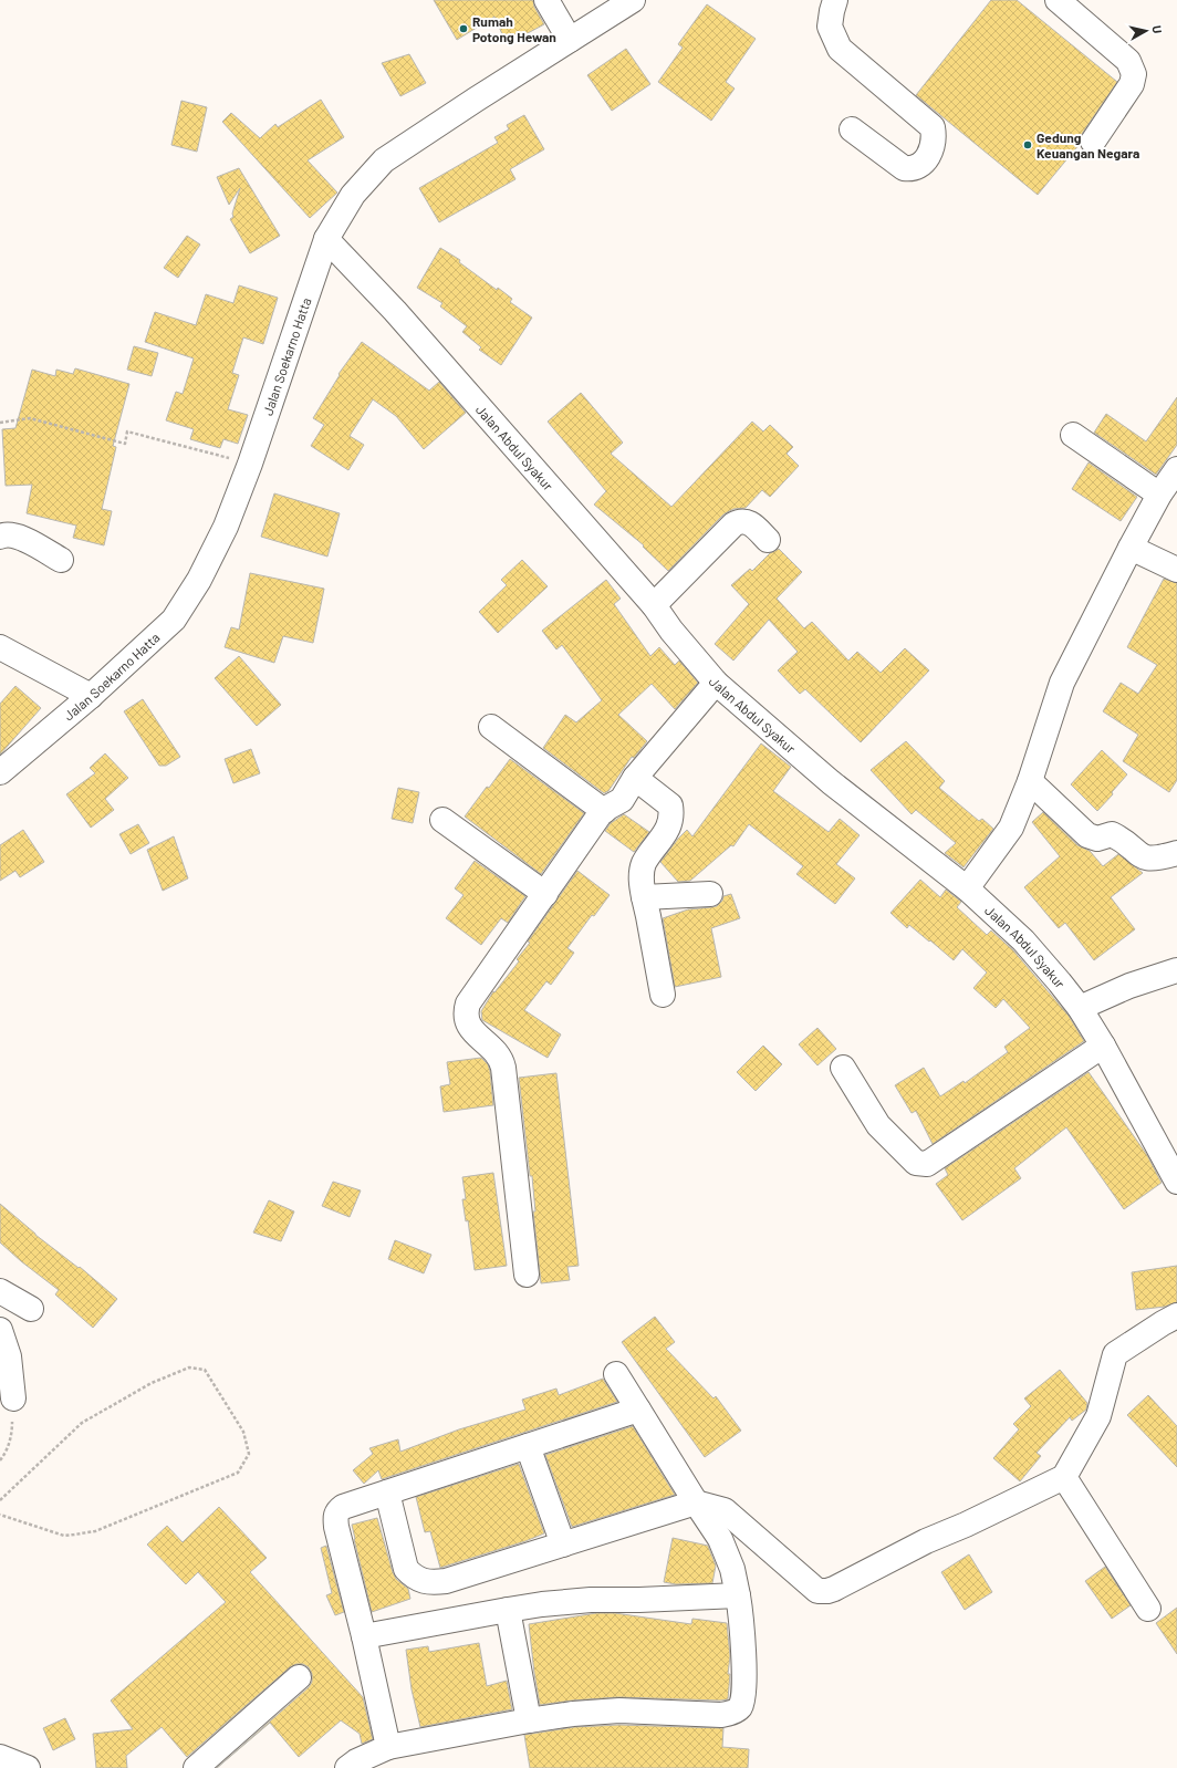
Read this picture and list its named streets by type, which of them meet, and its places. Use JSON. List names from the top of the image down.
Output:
{
  "streets": {
    "street": ["Jalan Soekarno Hatta", "Jalan Abdul Syakur"]
  },
  "crossings": [
    ["Jalan Soekarno Hatta", "Jalan Abdul Syakur"]
  ],
  "places": ["Rumah Potong Hewan", "Gedung Keuangan Negara"],
  "north": "right"
}
